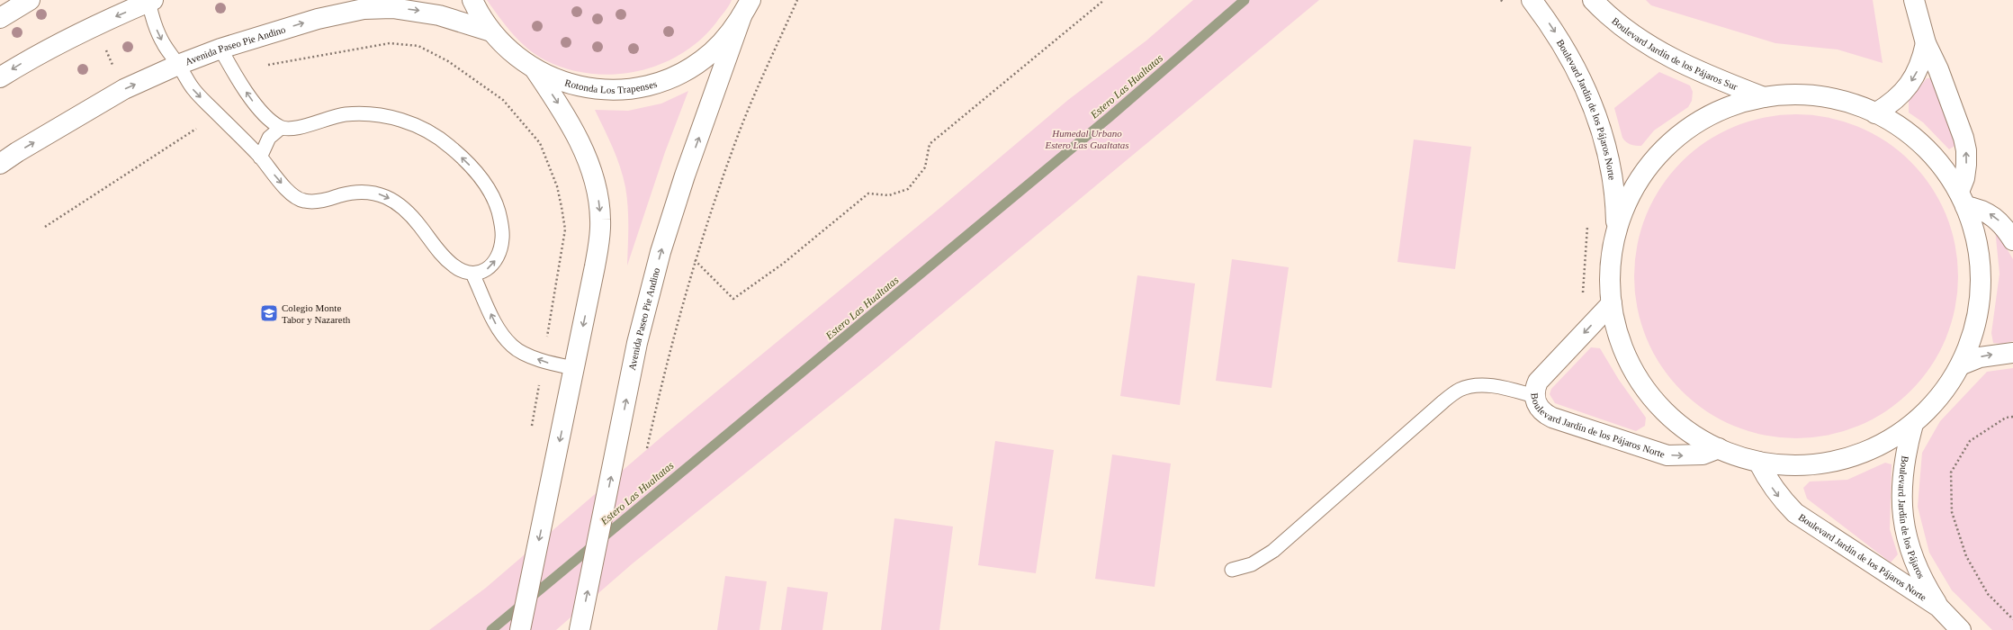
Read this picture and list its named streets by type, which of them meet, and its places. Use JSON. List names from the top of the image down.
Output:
{
  "streets": {
    "street": [
      "Avenida Paseo Pie Andino",
      "Boulevard Jardín de los Pájaros Sur",
      "Rotonda Los Trapenses",
      "Boulevard Jardín de los Pájaros Norte",
      "Boulevard Jardín de los Pájaros"
    ]
  },
  "crossings": [
    ["Avenida Paseo Pie Andino", "Rotonda Los Trapenses"],
    ["Boulevard Jardín de los Pájaros Norte", "Boulevard Jardín de los Pájaros"]
  ],
  "one_way": ["Avenida Paseo Pie Andino"],
  "water": ["Estero Las Hualtatas"],
  "parks": ["Humedal Urbano Estero Las Gualtatas"],
  "places": {
    "school or university": ["Colegio Monte Tabor y Nazareth"]
  }
}
